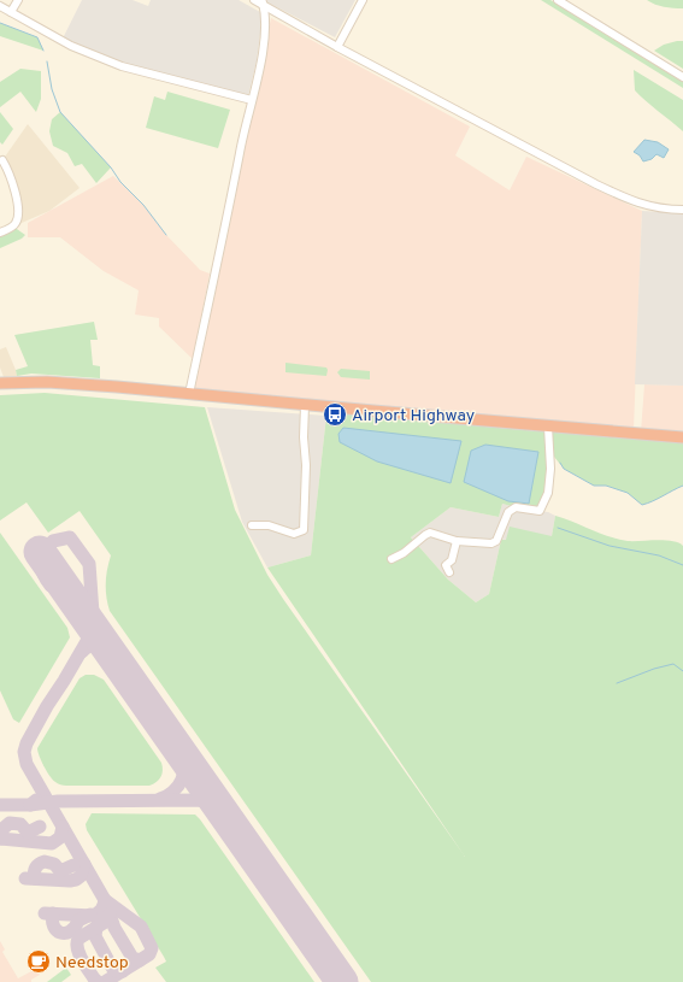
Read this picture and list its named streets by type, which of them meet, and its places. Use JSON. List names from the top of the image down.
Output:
{
  "places": {
    "bus stop": ["Airport Highway"],
    "cafe": ["Needstop"]
  }
}
